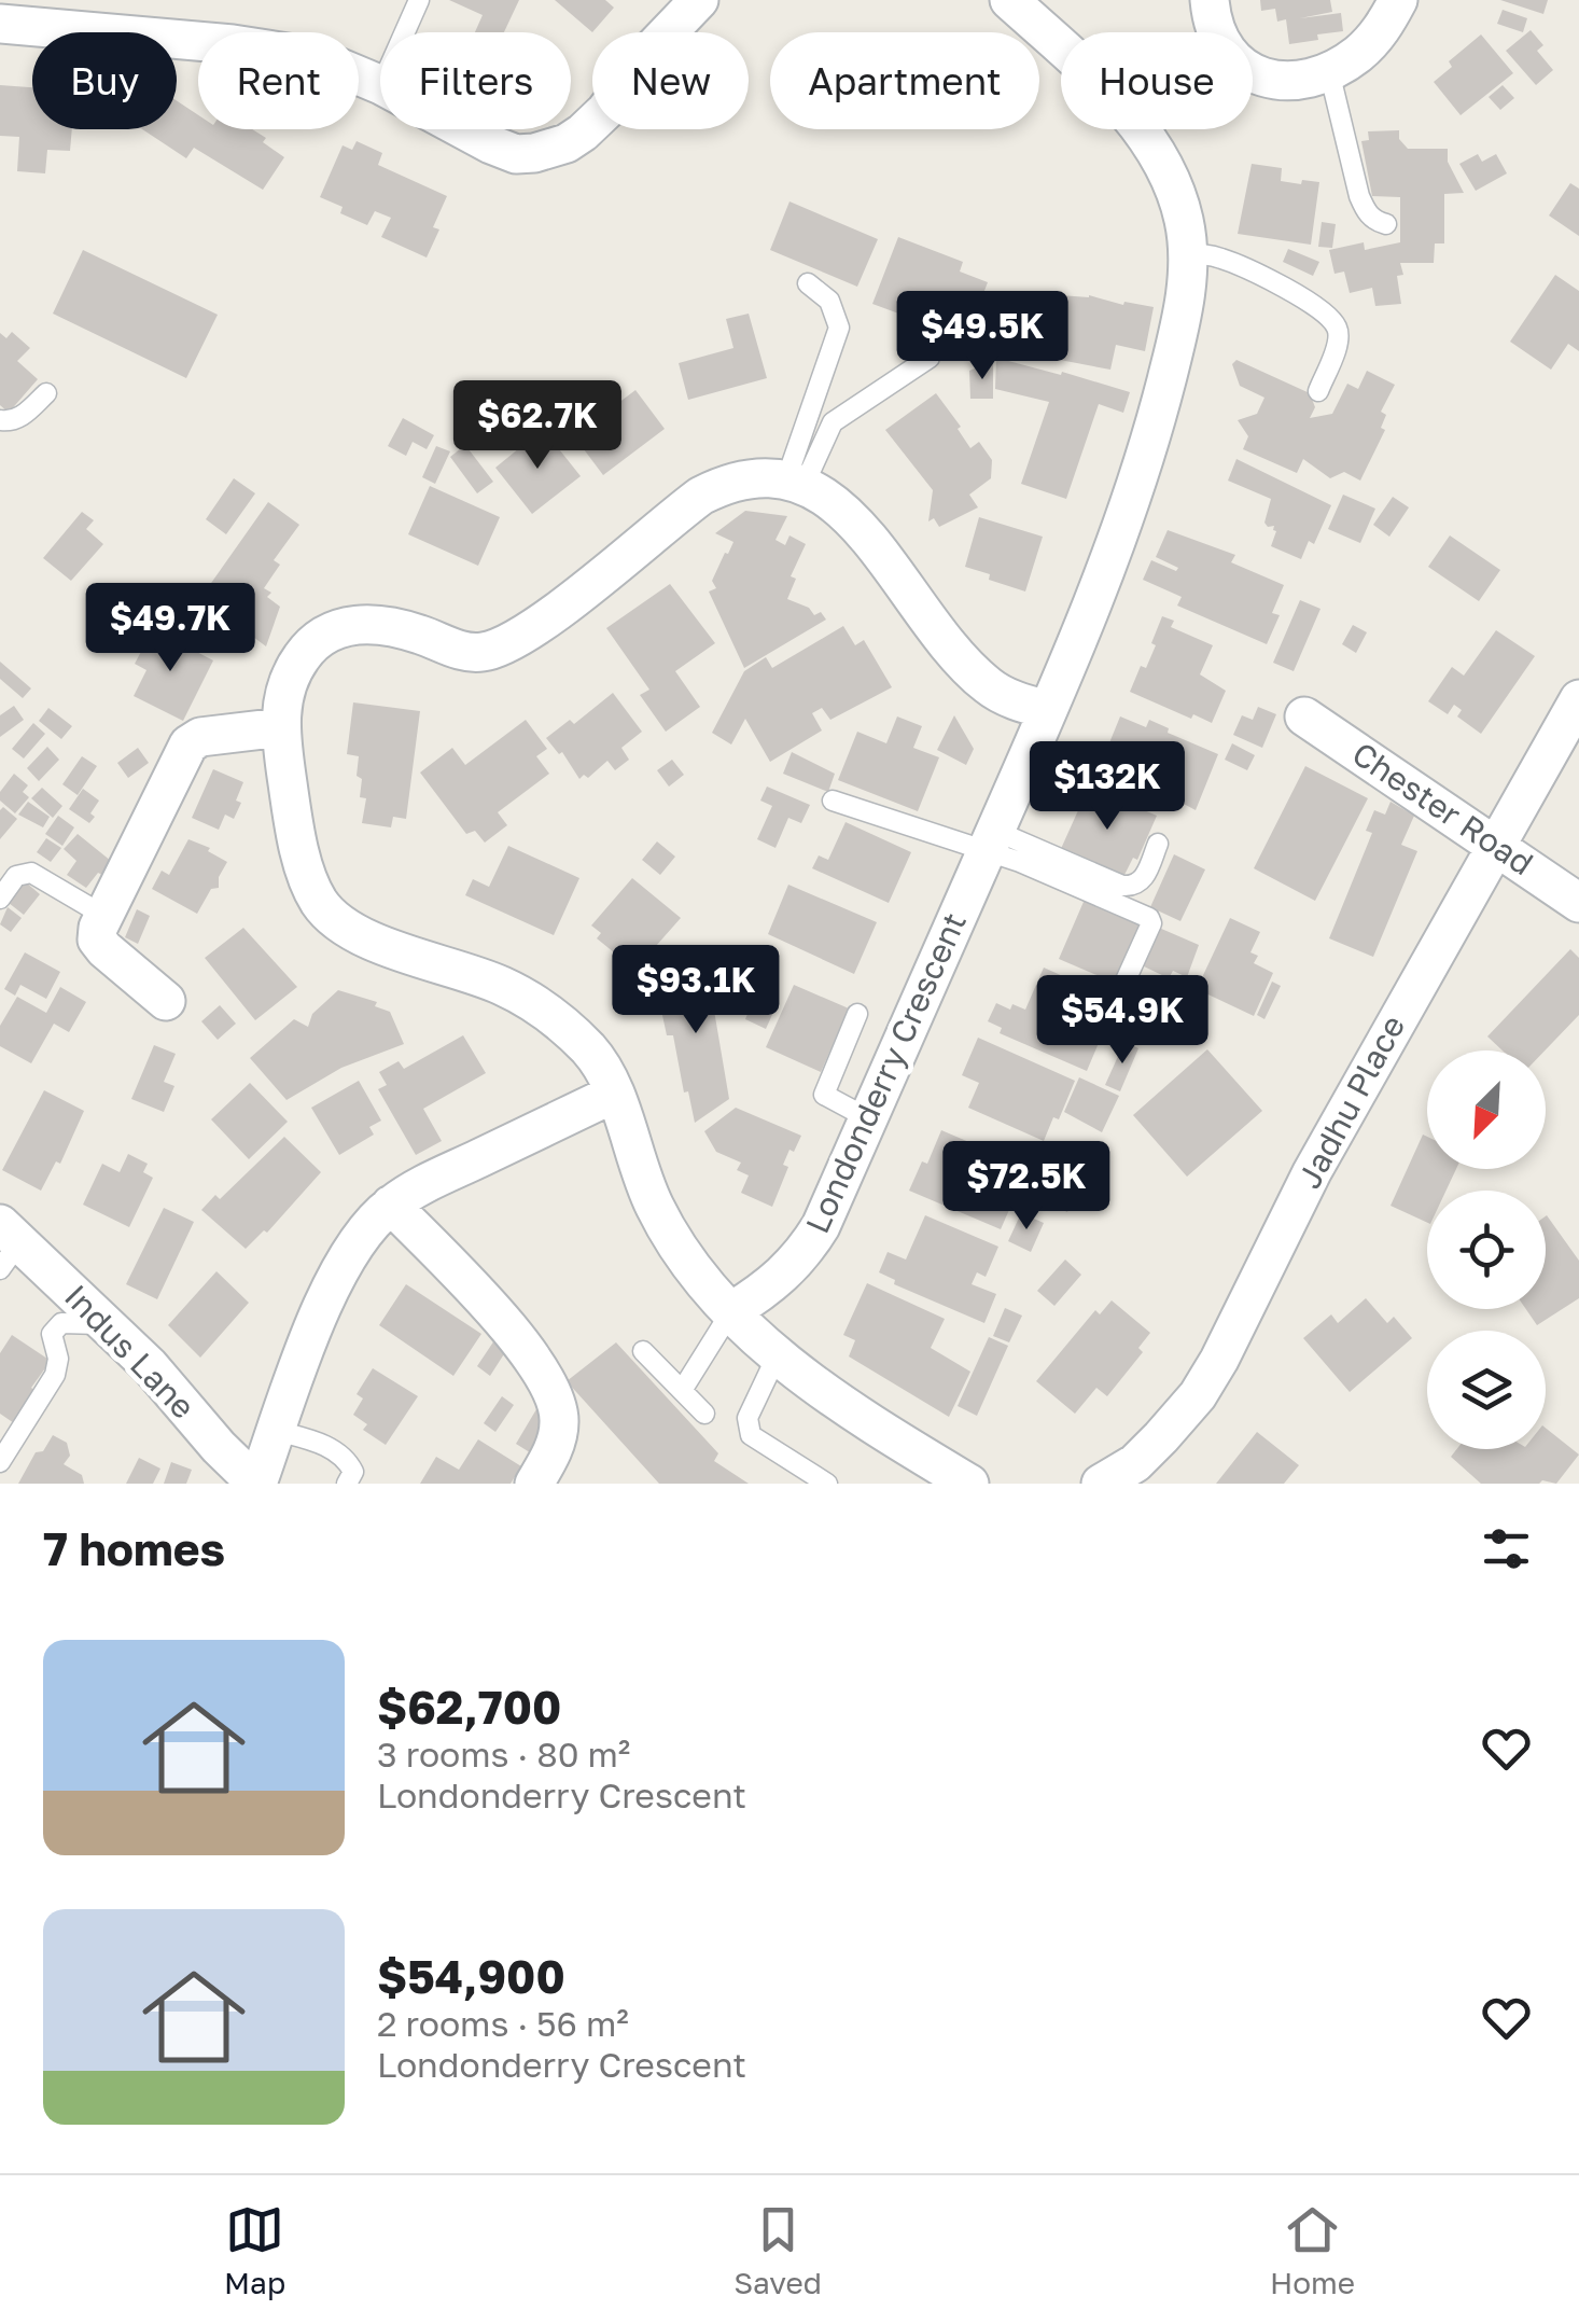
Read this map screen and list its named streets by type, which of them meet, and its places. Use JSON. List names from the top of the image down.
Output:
{
  "streets": {
    "street": [
      "Chester Road",
      "Londonderry Crescent",
      "Jadhu Place",
      "Indus Lane"
    ]
  },
  "crossings": [
    ["Chester Road", "Jadhu Place"]
  ],
  "north": "bottom left",
  "page": {
    "chip": [
      "Buy",
      "Rent",
      "Filters",
      "New",
      "Apartment",
      "House"
    ],
    "price": [
      "$49.5K",
      "$62.7K",
      "$49.7K",
      "$132K",
      "$93.1K",
      "$54.9K",
      "$72.5K"
    ],
    "heading": "7 homes",
    "list": [
      {
        "name": "$62,700",
        "note": "3 rooms · 80 m² · Londonderry Crescent"
      },
      {
        "name": "$54,900",
        "note": "2 rooms · 56 m² · Londonderry Crescent"
      }
    ],
    "tabs": ["Map", "Saved", "Home"]
  }
}
